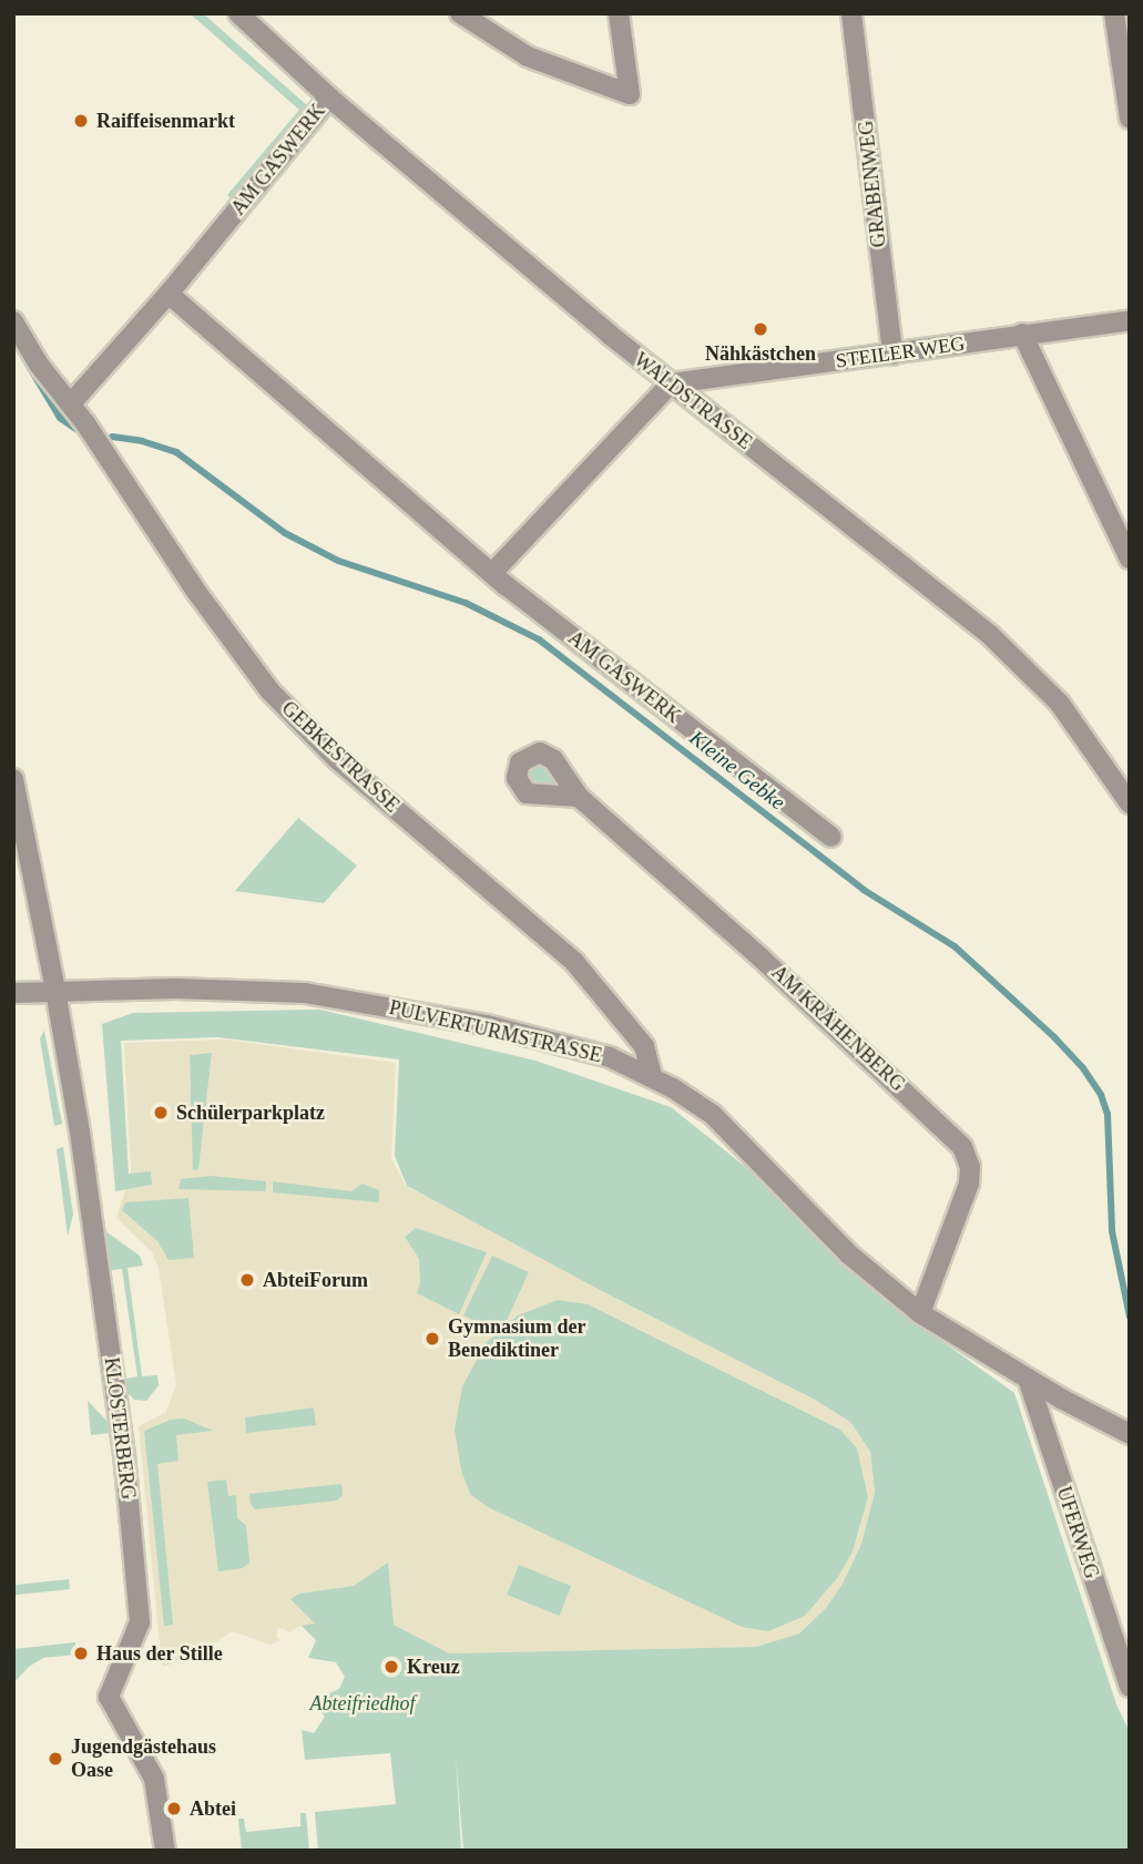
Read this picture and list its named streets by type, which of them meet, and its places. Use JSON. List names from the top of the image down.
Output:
{
  "streets": {
    "street": [
      "AM GASWERK",
      "GRABENWEG",
      "STEILER WEG",
      "WALDSTRASSE",
      "GEBKESTRASSE",
      "AM KRÄHENBERG",
      "PULVERTURMSTRASSE",
      "KLOSTERBERG",
      "UFERWEG"
    ]
  },
  "crossings": [
    ["AM GASWERK", "WALDSTRASSE"],
    ["AM GASWERK", "GEBKESTRASSE"],
    ["GRABENWEG", "STEILER WEG"],
    ["STEILER WEG", "WALDSTRASSE"],
    ["GEBKESTRASSE", "PULVERTURMSTRASSE"],
    ["AM KRÄHENBERG", "PULVERTURMSTRASSE"],
    ["PULVERTURMSTRASSE", "KLOSTERBERG"],
    ["PULVERTURMSTRASSE", "UFERWEG"]
  ],
  "water": ["Kleine Gebke"],
  "parks": ["Abteifriedhof"],
  "places": [
    "Raiffeisenmarkt",
    "Nähkästchen",
    "Schülerparkplatz",
    "AbteiForum",
    "Gymnasium der Benediktiner",
    "Haus der Stille",
    "Kreuz",
    "Jugendgästehaus Oase",
    "Abtei"
  ]
}
